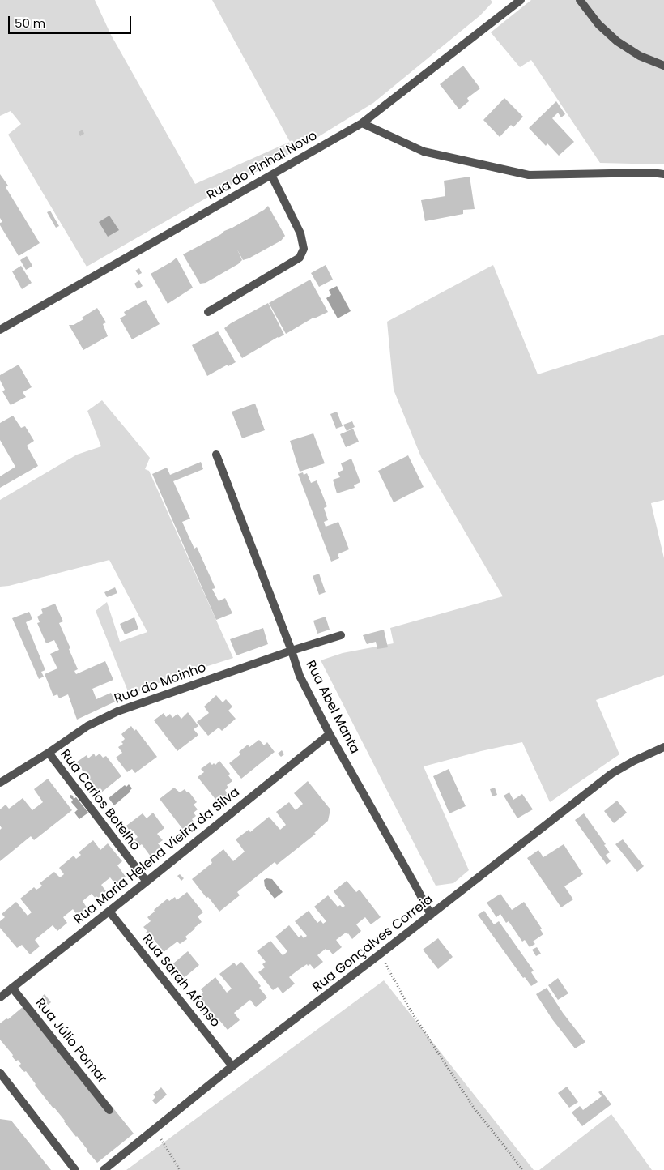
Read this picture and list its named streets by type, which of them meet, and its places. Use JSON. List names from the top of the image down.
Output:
{
  "streets": {
    "street": [
      "Rua do Pinhal Novo",
      "Rua do Moinho",
      "Rua Abel Manta",
      "Rua Carlos Botelho",
      "Rua Maria Helena Vieira da Silva",
      "Rua Gonçalves Correia",
      "Rua Sarah Afonso",
      "Rua Júlio Pomar"
    ]
  },
  "crossings": [
    ["Rua do Moinho", "Rua Abel Manta"],
    ["Rua do Moinho", "Rua Carlos Botelho"],
    ["Rua Abel Manta", "Rua Maria Helena Vieira da Silva"],
    ["Rua Abel Manta", "Rua Gonçalves Correia"],
    ["Rua Carlos Botelho", "Rua Maria Helena Vieira da Silva"],
    ["Rua Maria Helena Vieira da Silva", "Rua Sarah Afonso"],
    ["Rua Maria Helena Vieira da Silva", "Rua Júlio Pomar"],
    ["Rua Gonçalves Correia", "Rua Sarah Afonso"]
  ],
  "scale_bar": "50 m"
}
